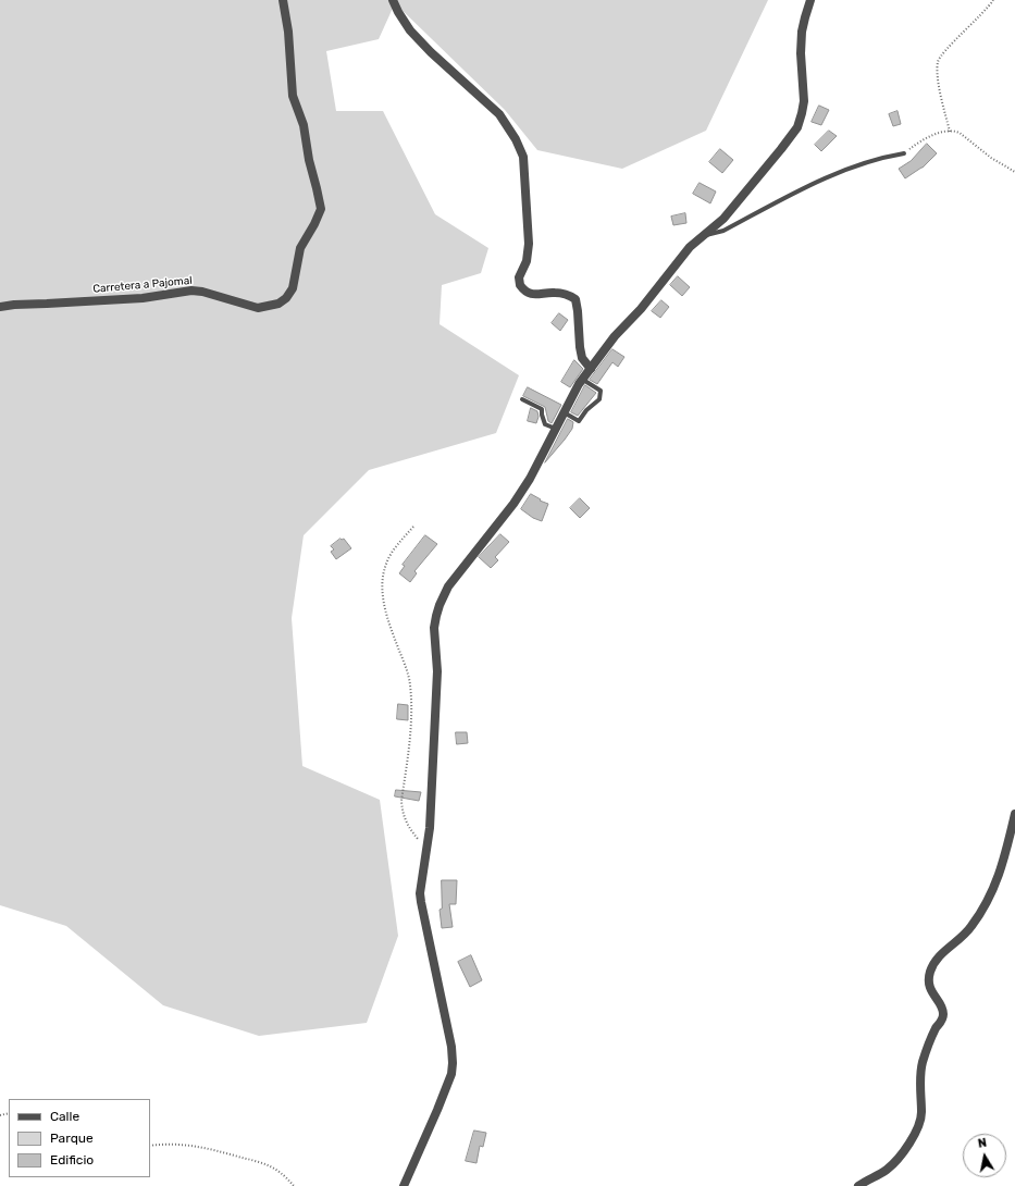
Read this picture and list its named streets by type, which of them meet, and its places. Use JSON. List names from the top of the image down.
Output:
{
  "streets": {
    "street": ["Carretera a Pajomal"]
  },
  "legend": ["Calle", "Parque", "Edificio"],
  "north": "top"
}
